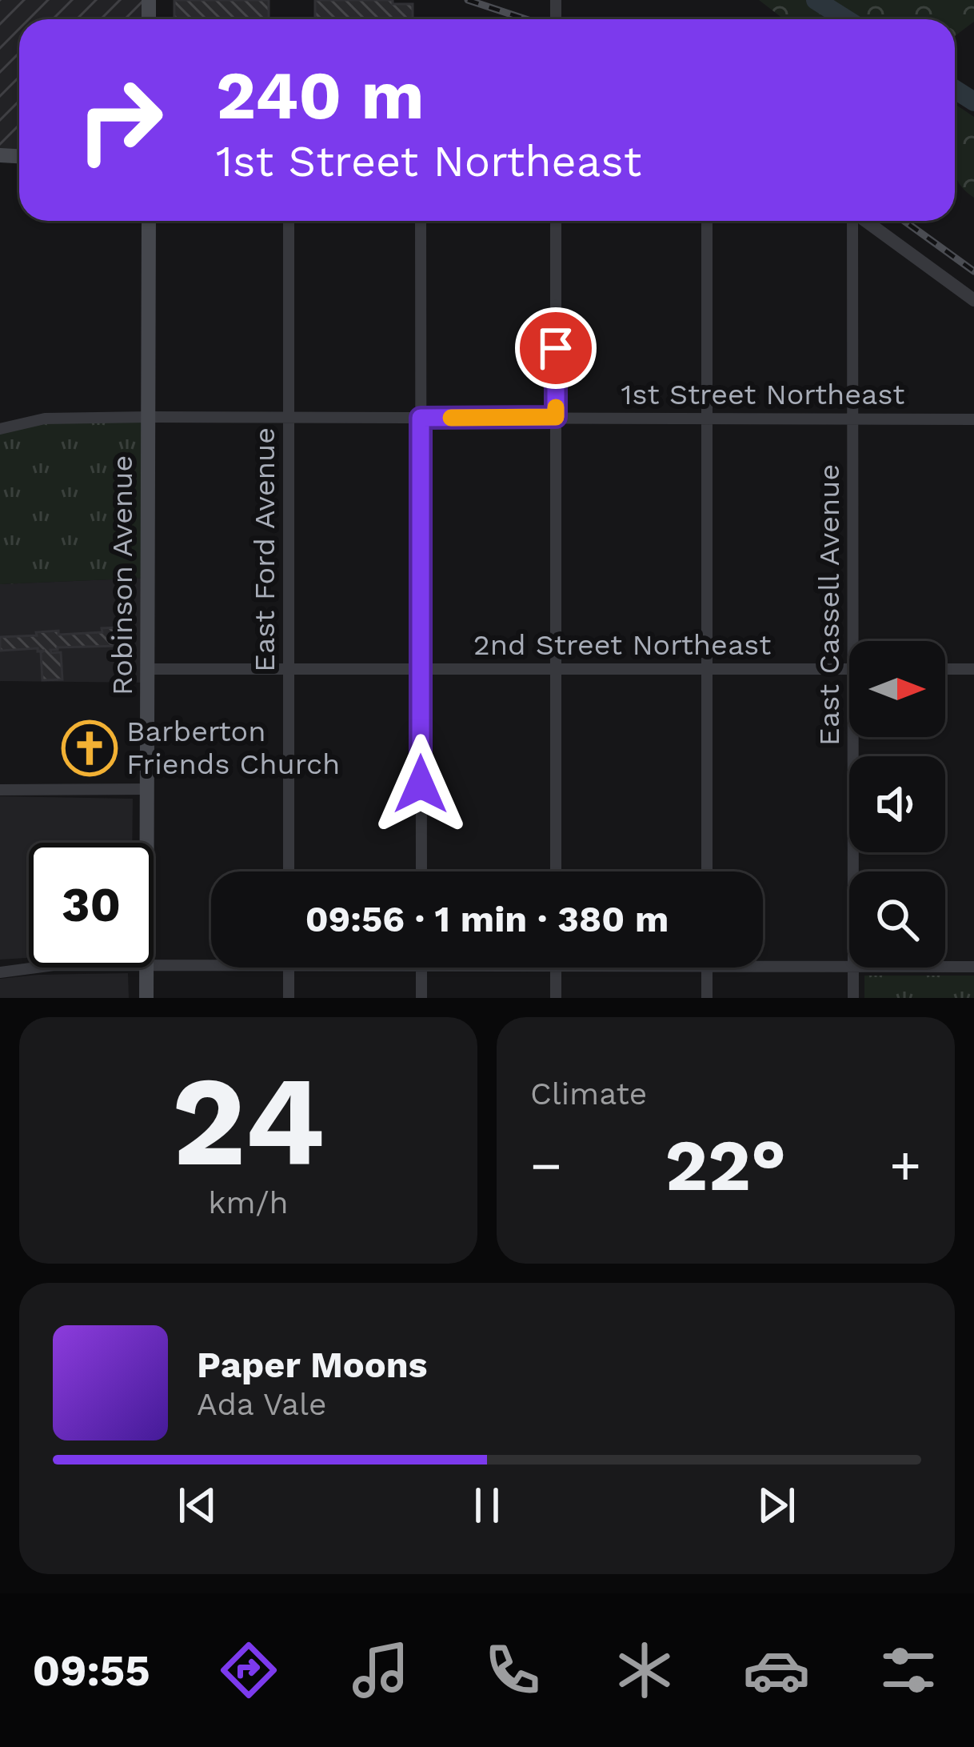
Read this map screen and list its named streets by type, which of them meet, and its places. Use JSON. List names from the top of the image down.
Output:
{
  "streets": {
    "main road": ["Robinson Avenue"],
    "street": [
      "1st Street Northeast",
      "East Ford Avenue",
      "East Cassell Avenue",
      "2nd Street Northeast"
    ]
  },
  "crossings": [
    ["1st Street Northeast", "East Ford Avenue"],
    ["1st Street Northeast", "Robinson Avenue"],
    ["1st Street Northeast", "East Cassell Avenue"],
    ["East Ford Avenue", "2nd Street Northeast"],
    ["Robinson Avenue", "2nd Street Northeast"]
  ],
  "places": {
    "church": ["Barberton Friends Church"]
  },
  "north": "right",
  "page": {
    "turn": ["240 m", "1st Street Northeast"],
    "limit": "30",
    "trip": "09:56 · 1 min · 380 m",
    "tile": [
      ["24", "km/h"],
      "Climate"
    ],
    "heat": ["−", "22°", "+"],
    "song": ["Paper Moons", "Ada Vale"],
    "tabs": "09:55"
  }
}
